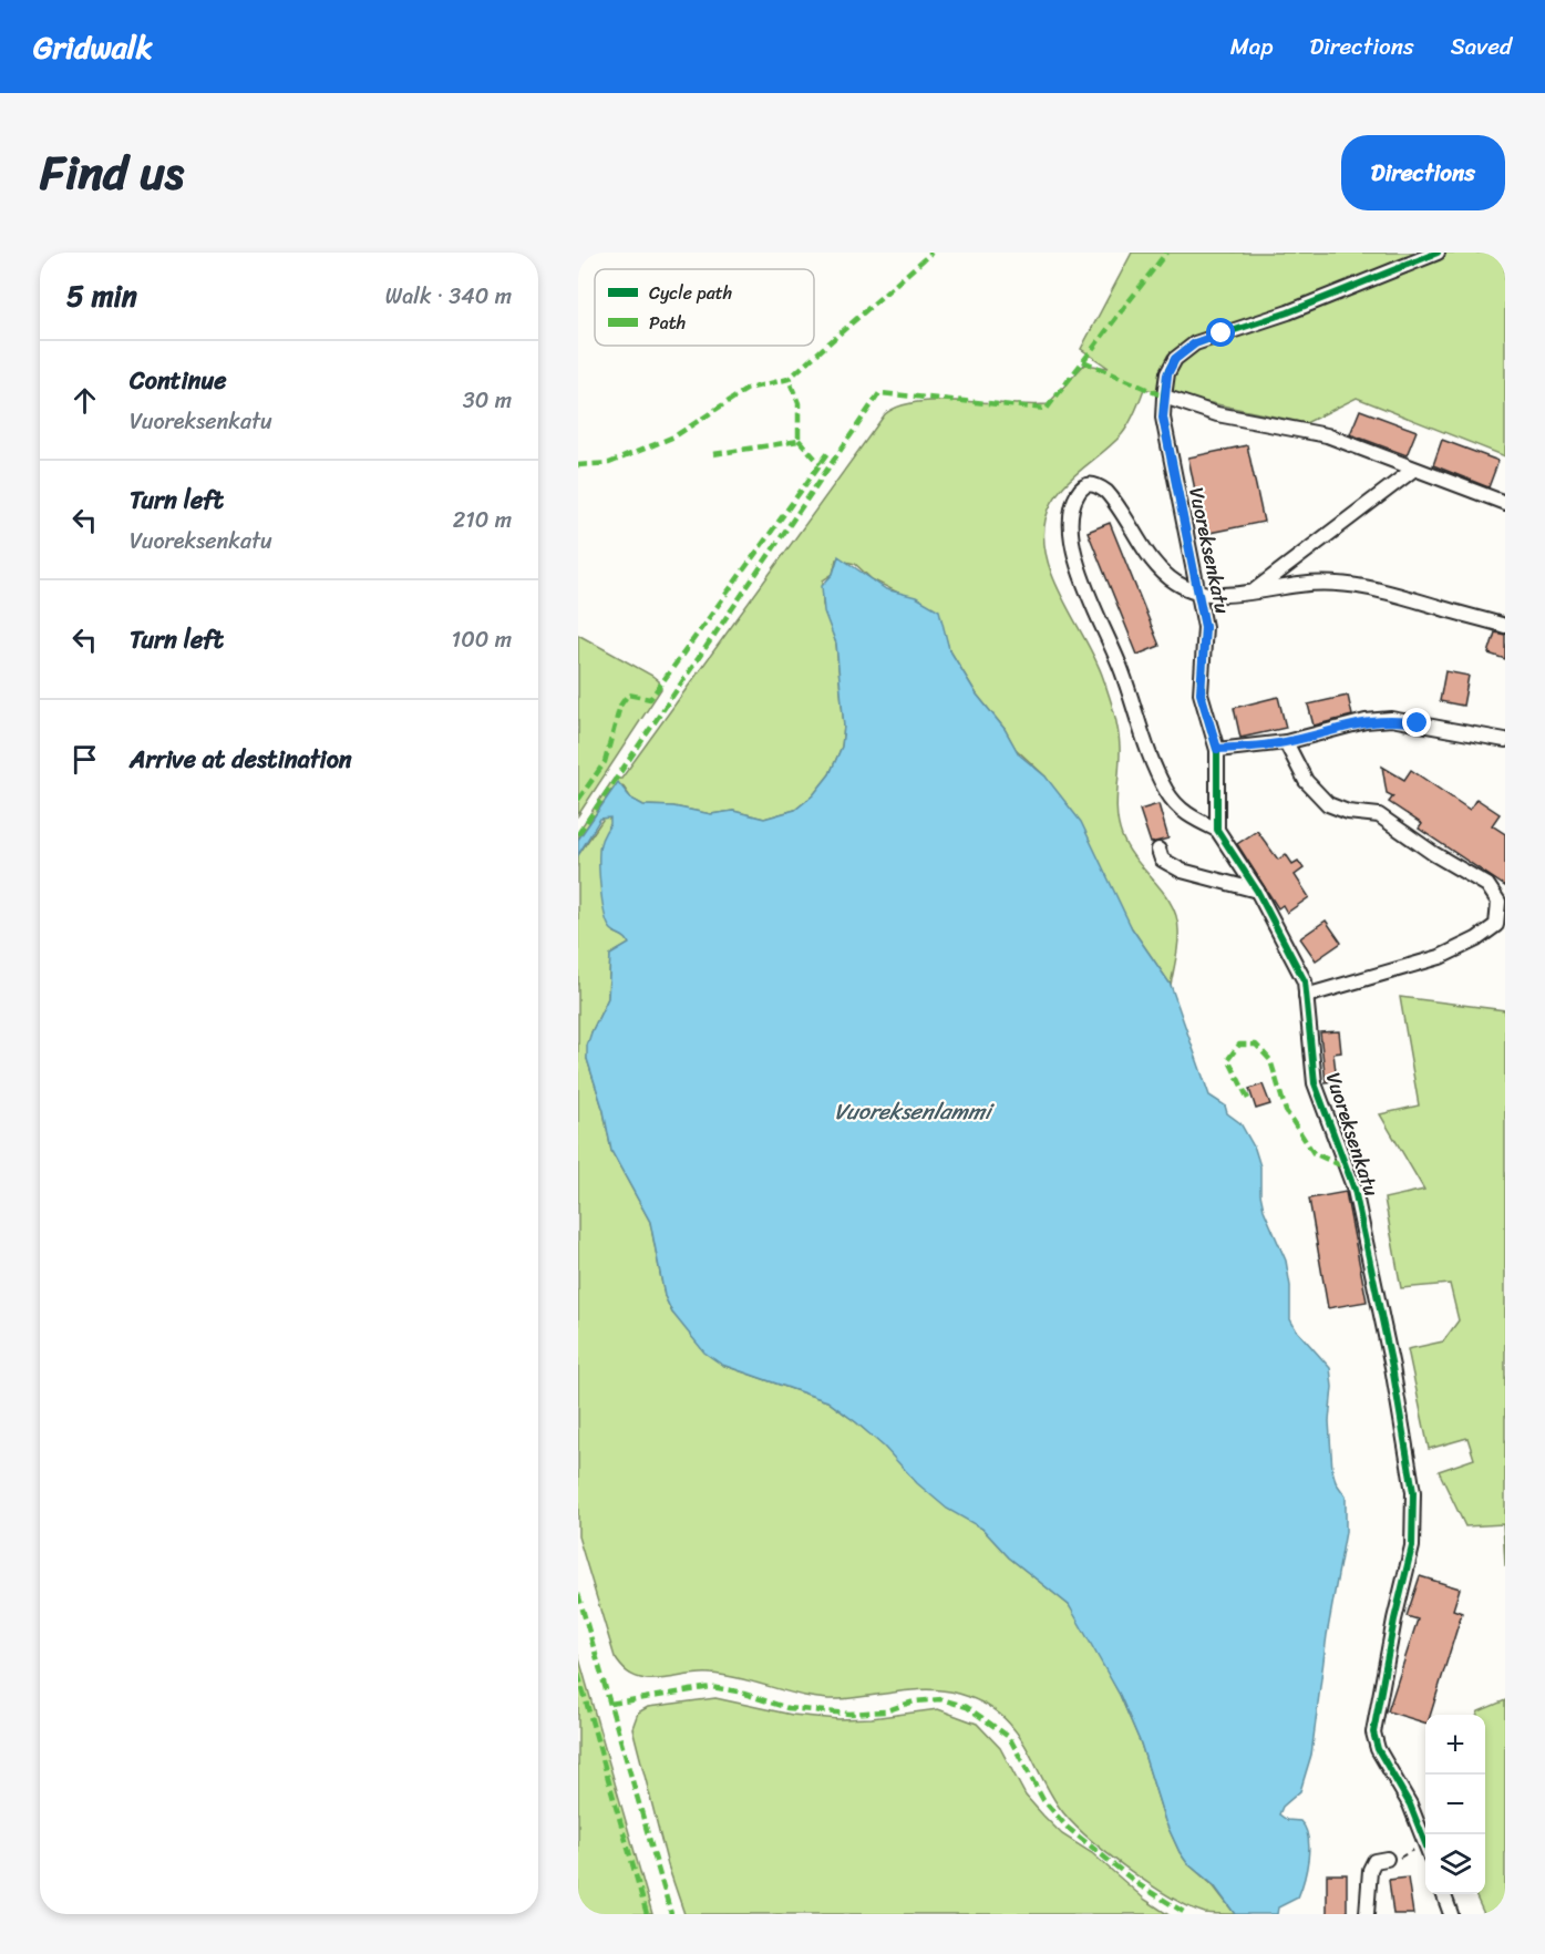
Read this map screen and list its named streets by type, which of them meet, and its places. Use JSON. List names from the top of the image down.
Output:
{
  "streets": {
    "street": ["Vuoreksenkatu"]
  },
  "water": ["Vuoreksenlammi"],
  "legend": ["Cycle path", "Path"],
  "page": {
    "header": "Gridwalk",
    "nav": ["Map", "Directions", "Saved"],
    "title": "Find us",
    "buttons": "Directions",
    "heading": ["5 min", "Walk · 340 m"],
    "list": [
      ["Continue", "Vuoreksenkatu", "30 m"],
      ["Turn left", "Vuoreksenkatu", "210 m"],
      ["Turn left", "100 m"],
      "Arrive at destination"
    ],
    "map_buttons": ["+", "−"]
  }
}
